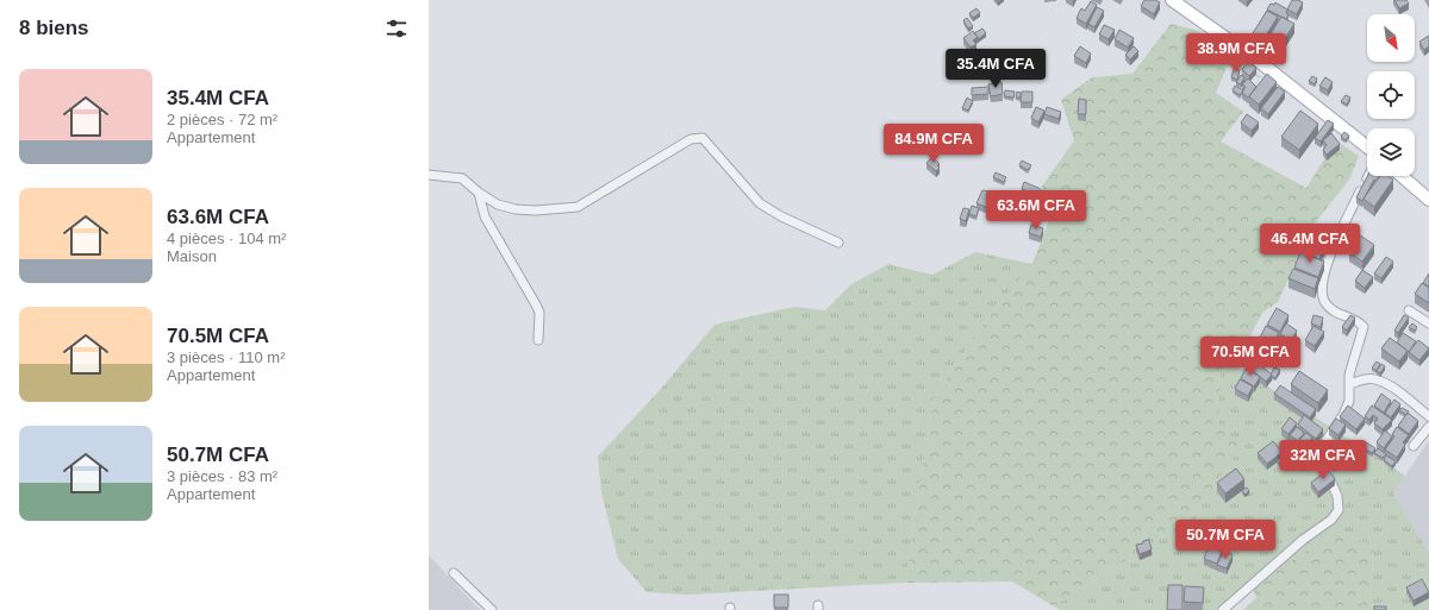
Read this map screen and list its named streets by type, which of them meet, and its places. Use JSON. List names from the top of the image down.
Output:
{
  "north": "bottom right",
  "page": {
    "heading": "8 biens",
    "price": [
      "38.9M CFA",
      "35.4M CFA",
      "84.9M CFA",
      "63.6M CFA",
      "46.4M CFA",
      "70.5M CFA",
      "32M CFA",
      "50.7M CFA"
    ],
    "list": [
      {
        "name": "35.4M CFA",
        "note": "2 pièces · 72 m² · Appartement"
      },
      {
        "name": "63.6M CFA",
        "note": "4 pièces · 104 m² · Maison"
      },
      {
        "name": "70.5M CFA",
        "note": "3 pièces · 110 m² · Appartement"
      },
      {
        "name": "50.7M CFA",
        "note": "3 pièces · 83 m² · Appartement"
      }
    ]
  }
}
